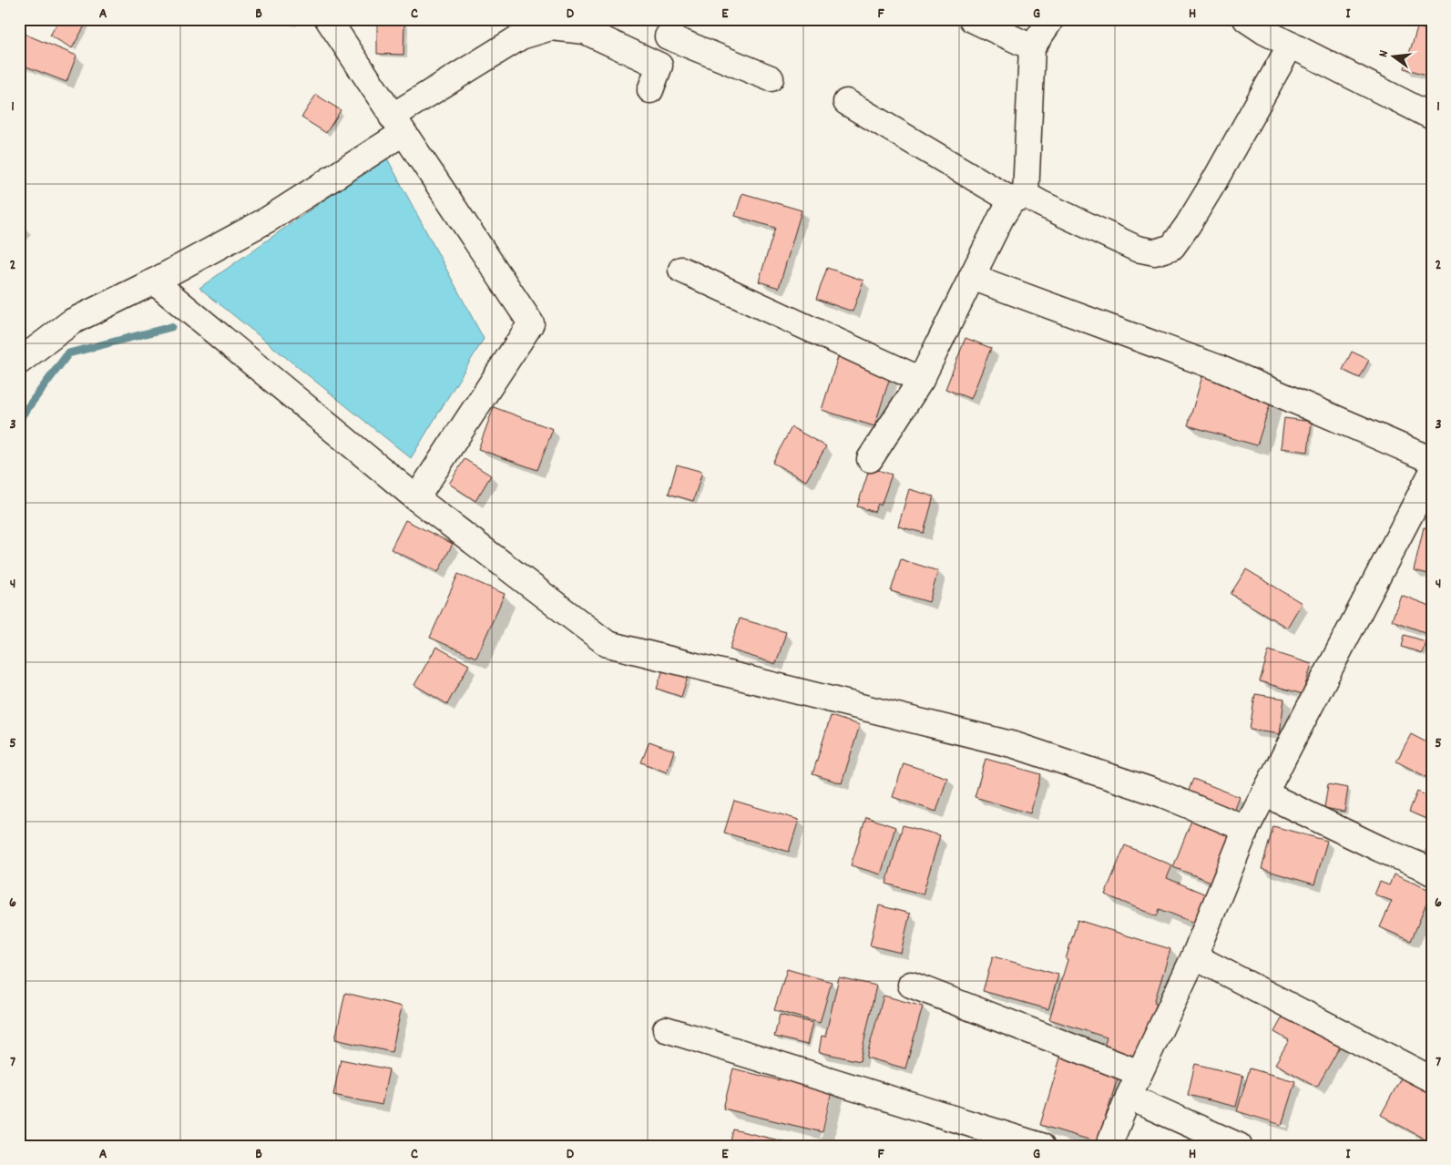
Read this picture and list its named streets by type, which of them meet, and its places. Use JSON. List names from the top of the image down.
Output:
{
  "north": "left",
  "grid": {
    "columns": [
      "A",
      "B",
      "C",
      "D",
      "E",
      "F",
      "G",
      "H",
      "I"
    ],
    "rows": [
      "1",
      "2",
      "3",
      "4",
      "5",
      "6",
      "7"
    ]
  }
}
